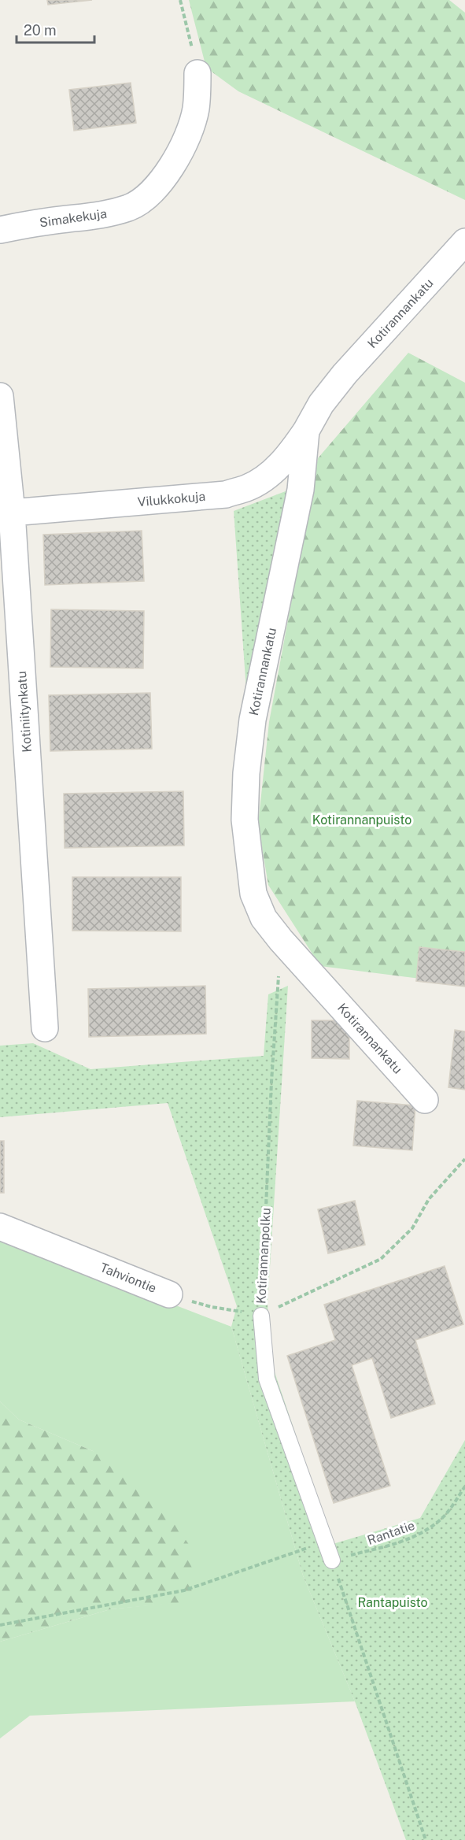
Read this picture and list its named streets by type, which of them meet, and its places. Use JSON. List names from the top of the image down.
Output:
{
  "streets": {
    "street": [
      "Simakekuja",
      "Kotirannankatu",
      "Vilukkokuja",
      "Kotiniitynkatu",
      "Tahviontie"
    ],
    "lane": ["Kotirannanpolku"],
    "path": ["Rantatie"]
  },
  "crossings": [
    ["Kotirannankatu", "Vilukkokuja"],
    ["Kotirannankatu", "Kotirannanpolku"],
    ["Vilukkokuja", "Kotiniitynkatu"],
    ["Kotirannanpolku", "Tahviontie"],
    ["Kotirannanpolku", "Rantatie"]
  ],
  "parks": ["Kotirannanpuisto", "Rantapuisto"],
  "scale_bar": "20 m"
}
